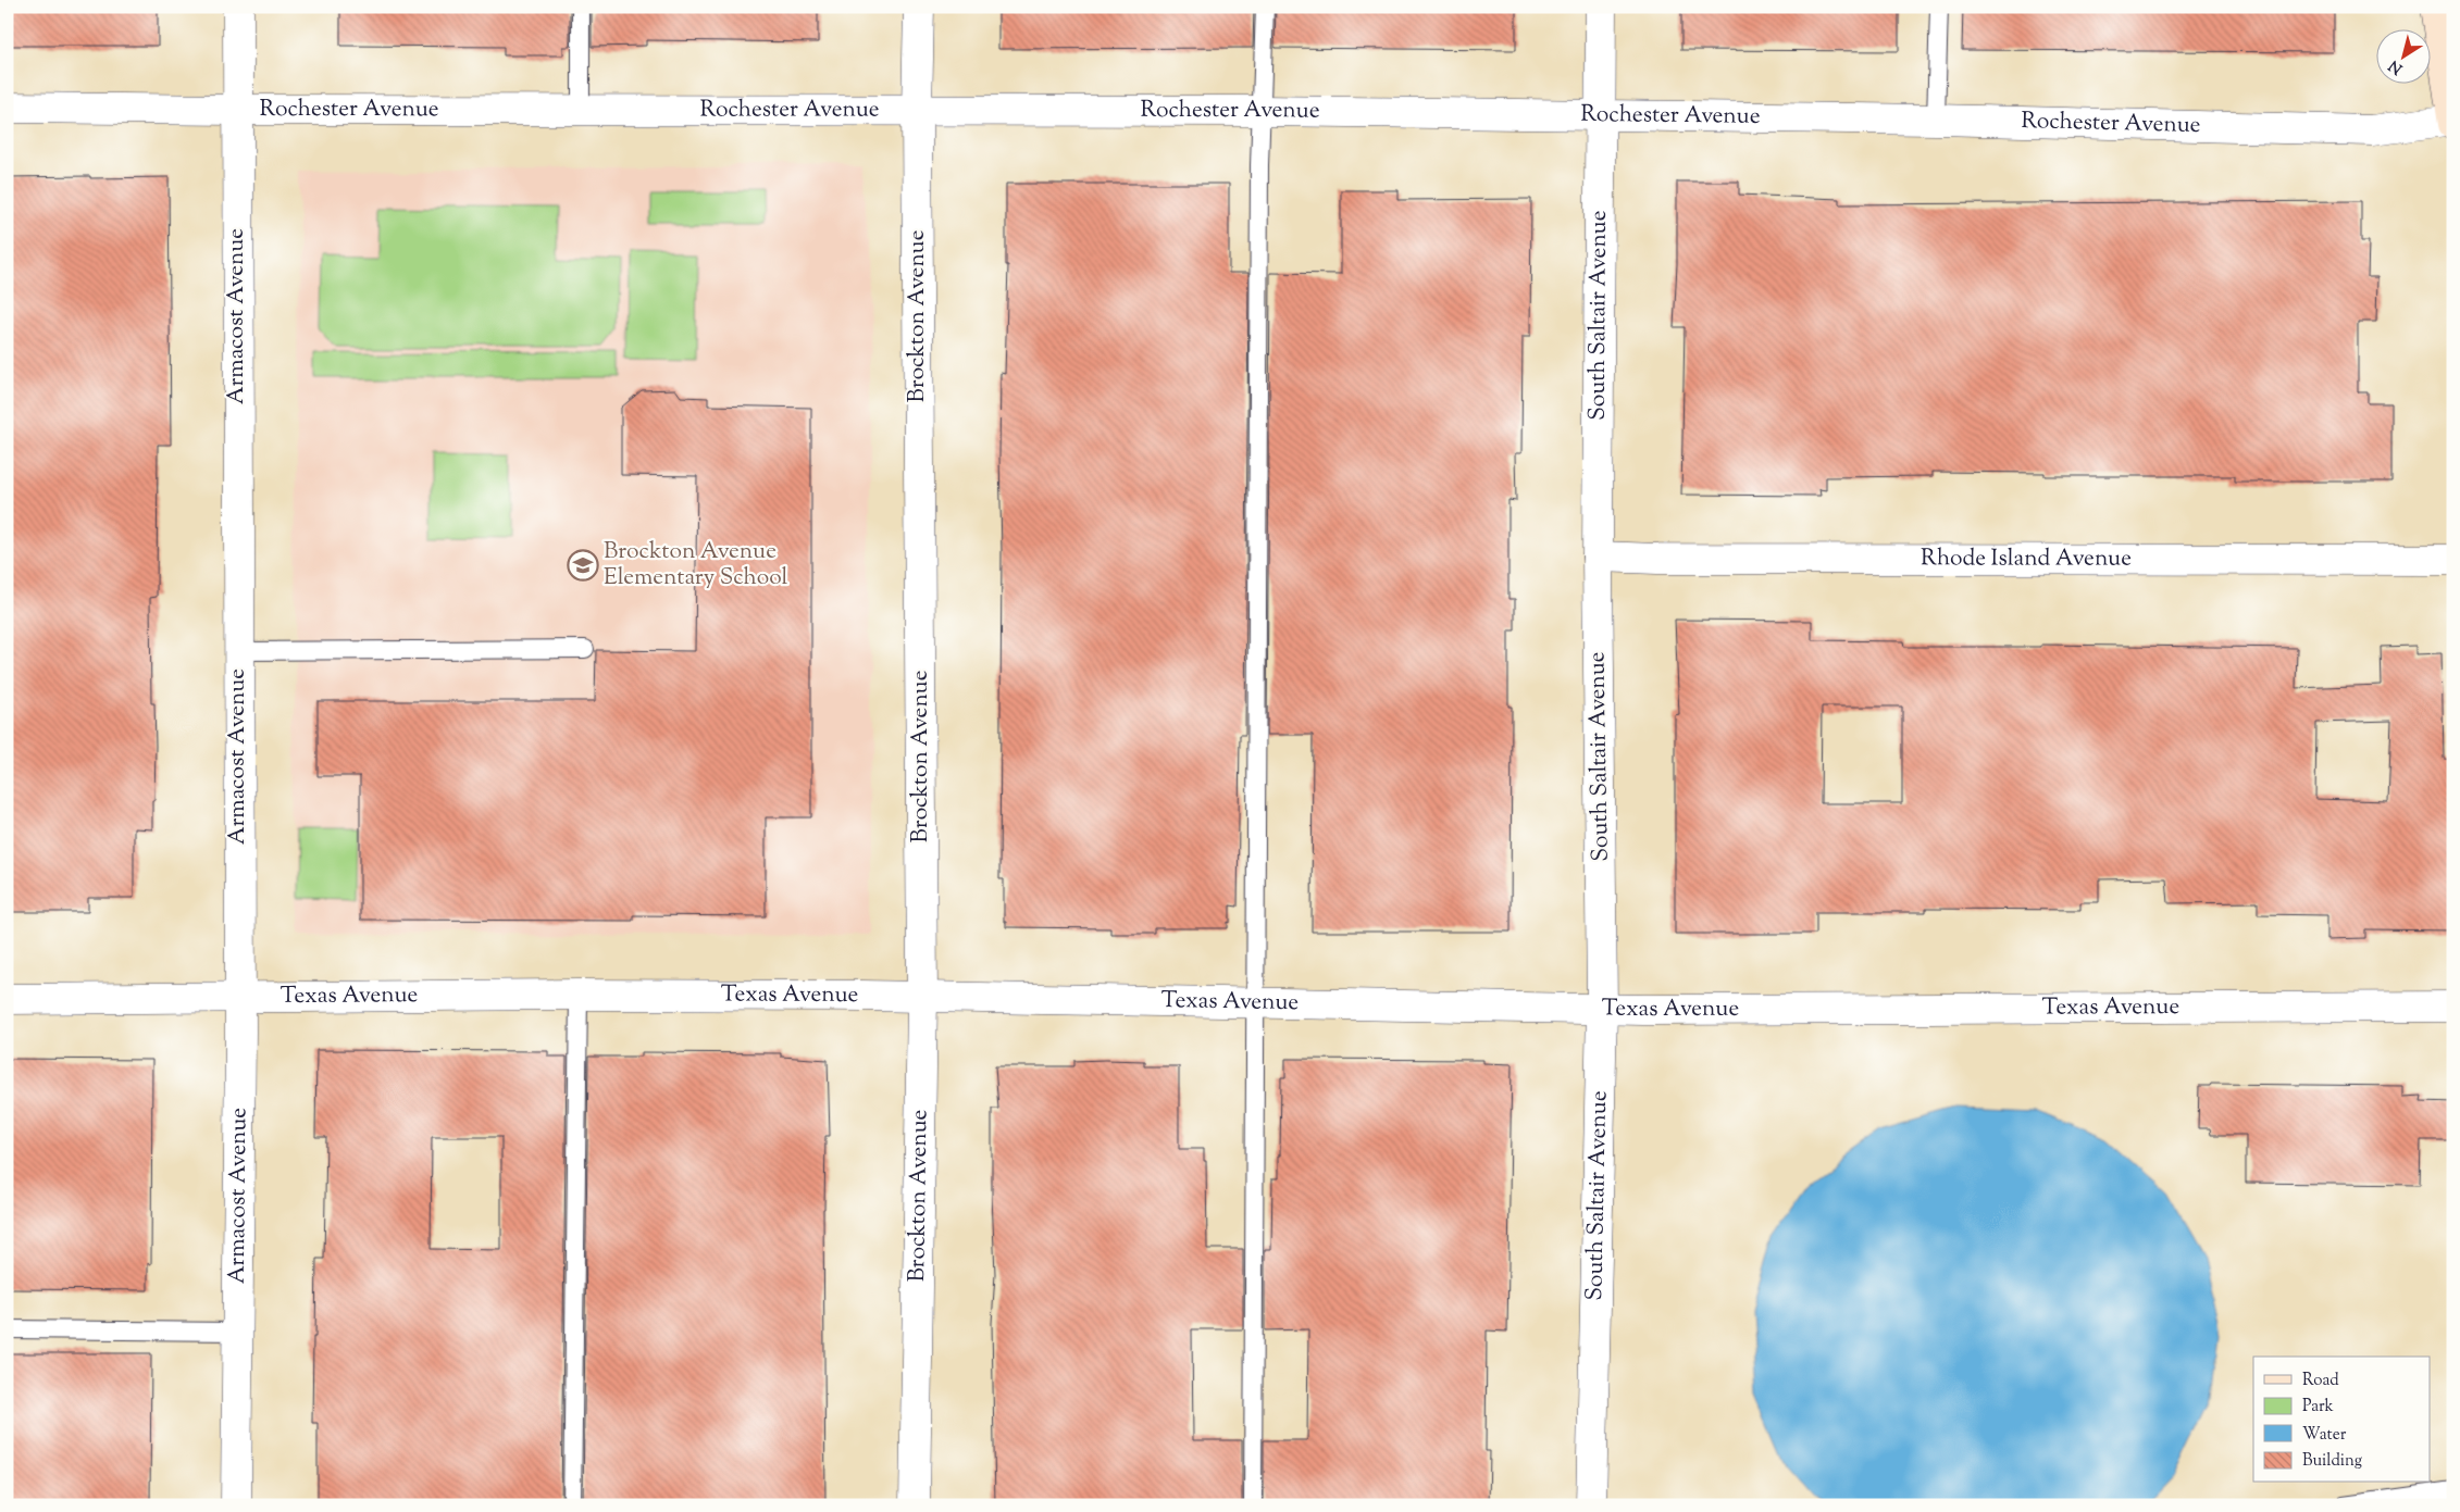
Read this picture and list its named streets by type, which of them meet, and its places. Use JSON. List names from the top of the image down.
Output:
{
  "streets": {
    "street": [
      "Rochester Avenue",
      "Armacost Avenue",
      "Brockton Avenue",
      "South Saltair Avenue",
      "Rhode Island Avenue",
      "Texas Avenue"
    ]
  },
  "crossings": [
    ["Rochester Avenue", "Armacost Avenue"],
    ["Rochester Avenue", "Brockton Avenue"],
    ["Rochester Avenue", "South Saltair Avenue"],
    ["Armacost Avenue", "Texas Avenue"],
    ["Brockton Avenue", "Texas Avenue"],
    ["South Saltair Avenue", "Rhode Island Avenue"],
    ["South Saltair Avenue", "Texas Avenue"]
  ],
  "places": {
    "school or university": ["Brockton Avenue Elementary School"]
  },
  "legend": [
    "Road",
    "Park",
    "Water",
    "Building"
  ],
  "north": "bottom left"
}
